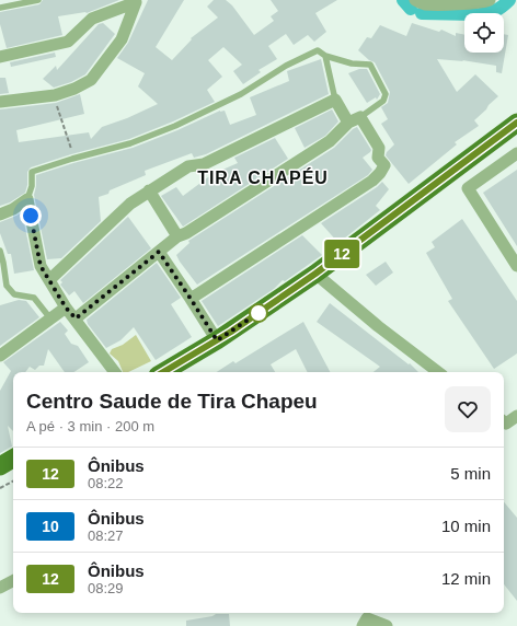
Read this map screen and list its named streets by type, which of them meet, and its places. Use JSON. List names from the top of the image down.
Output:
{
  "districts": ["TIRA CHAPÉU"],
  "lines": ["bus line 12"],
  "page": {
    "on_map": "12",
    "heading": ["Centro Saude de Tira Chapeu", "A pé · 3 min · 200 m"],
    "list": [
      {
        "mark": "12",
        "name": "Ônibus",
        "note": "08:22",
        "value": "5 min"
      },
      {
        "mark": "10",
        "name": "Ônibus",
        "note": "08:27",
        "value": "10 min"
      },
      {
        "mark": "12",
        "name": "Ônibus",
        "note": "08:29",
        "value": "12 min"
      }
    ]
  }
}
